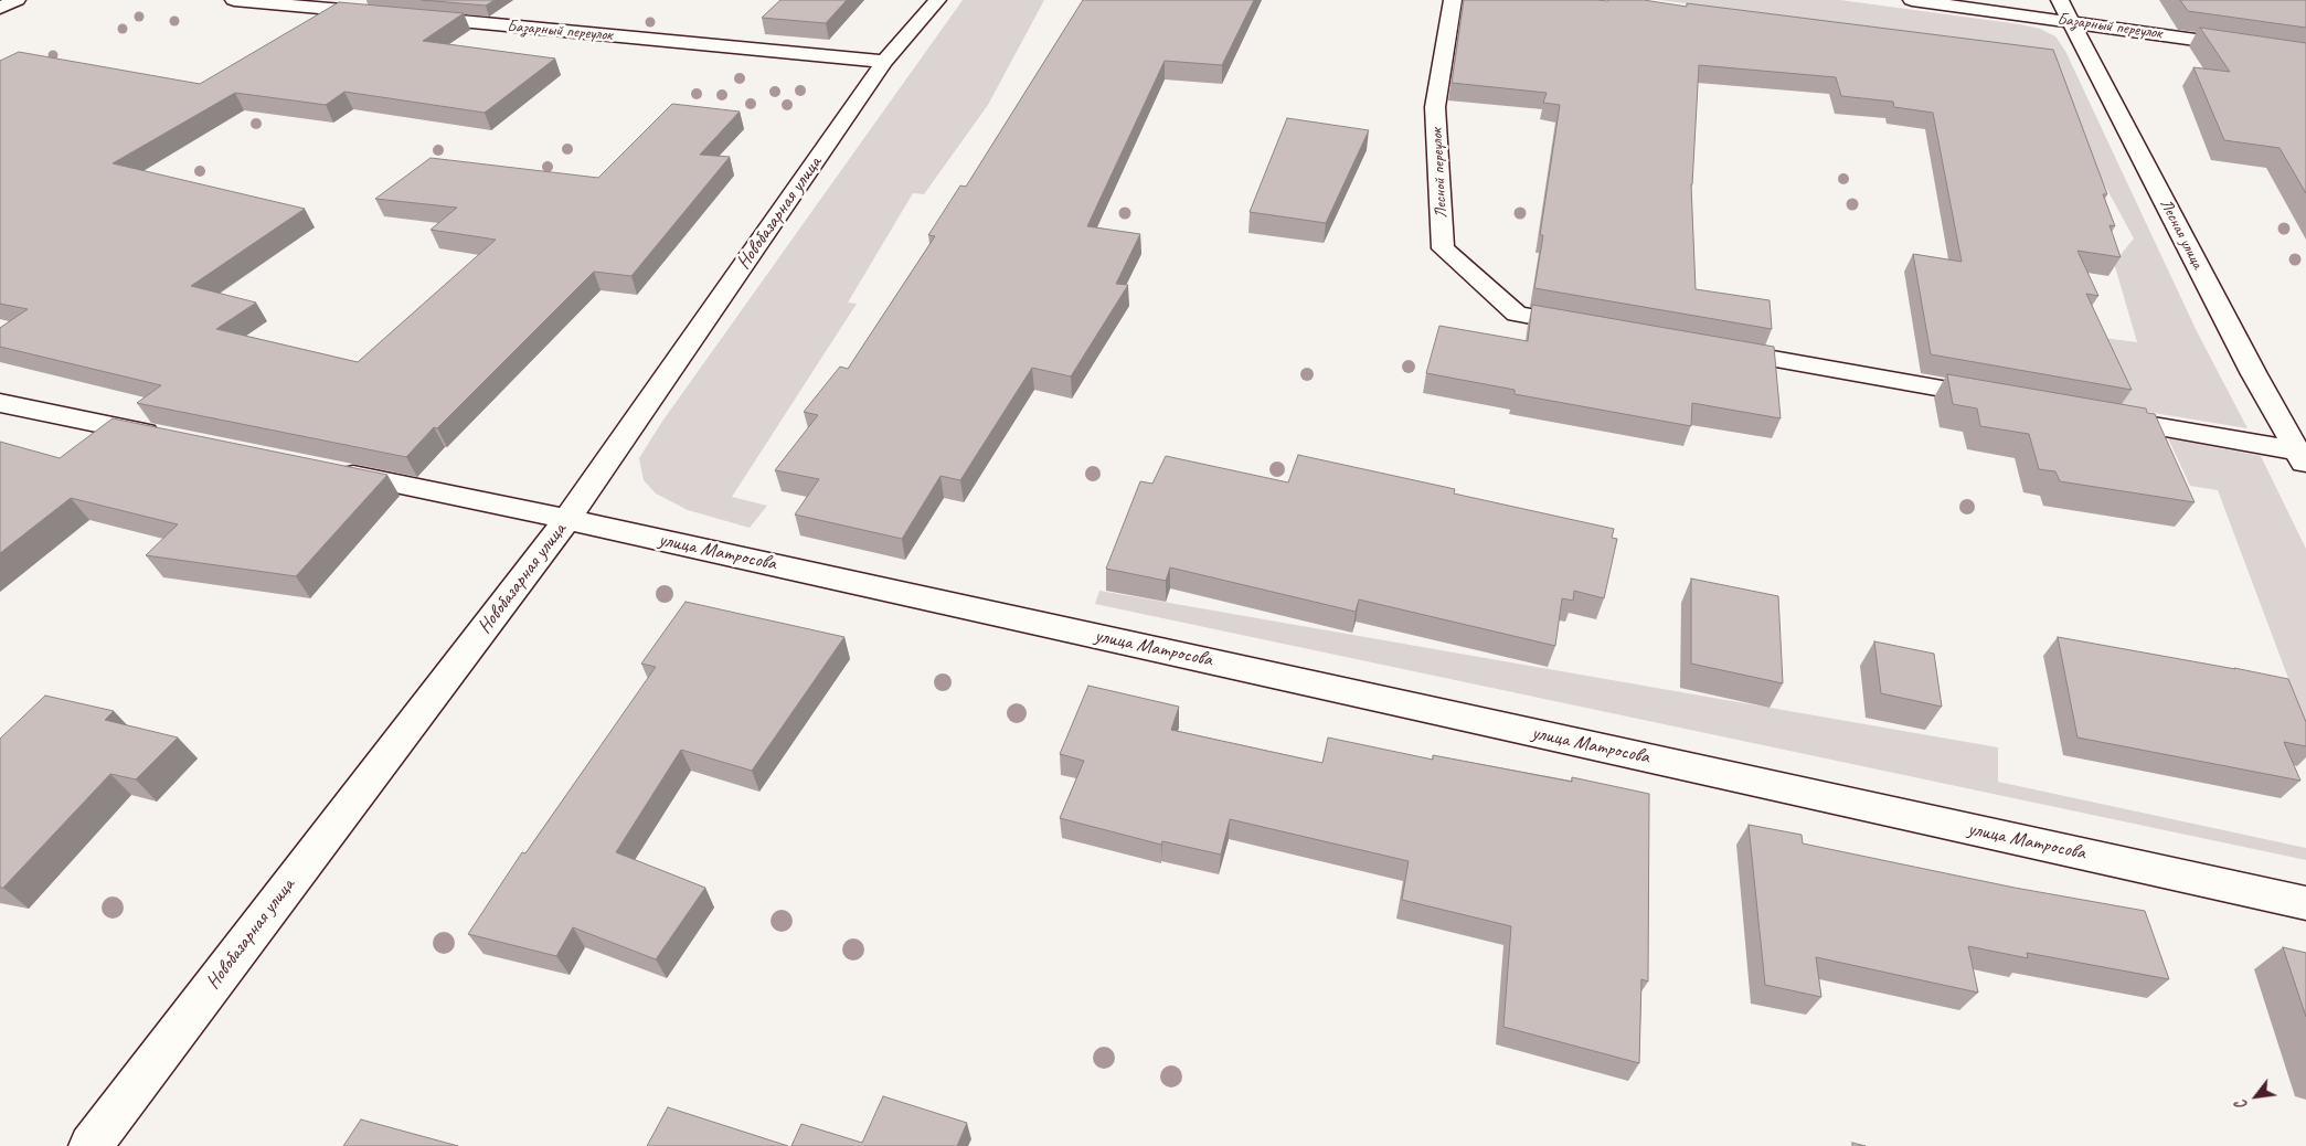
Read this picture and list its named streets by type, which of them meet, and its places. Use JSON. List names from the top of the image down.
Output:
{
  "streets": {
    "street": [
      "Базарный переулок",
      "Лесной переулок",
      "Новобазарная улица",
      "Лесная улица",
      "улица Матросова"
    ]
  },
  "crossings": [
    ["Базарный переулок", "Новобазарная улица"],
    ["Базарный переулок", "Лесная улица"],
    ["Новобазарная улица", "улица Матросова"]
  ],
  "north": "bottom left"
}
